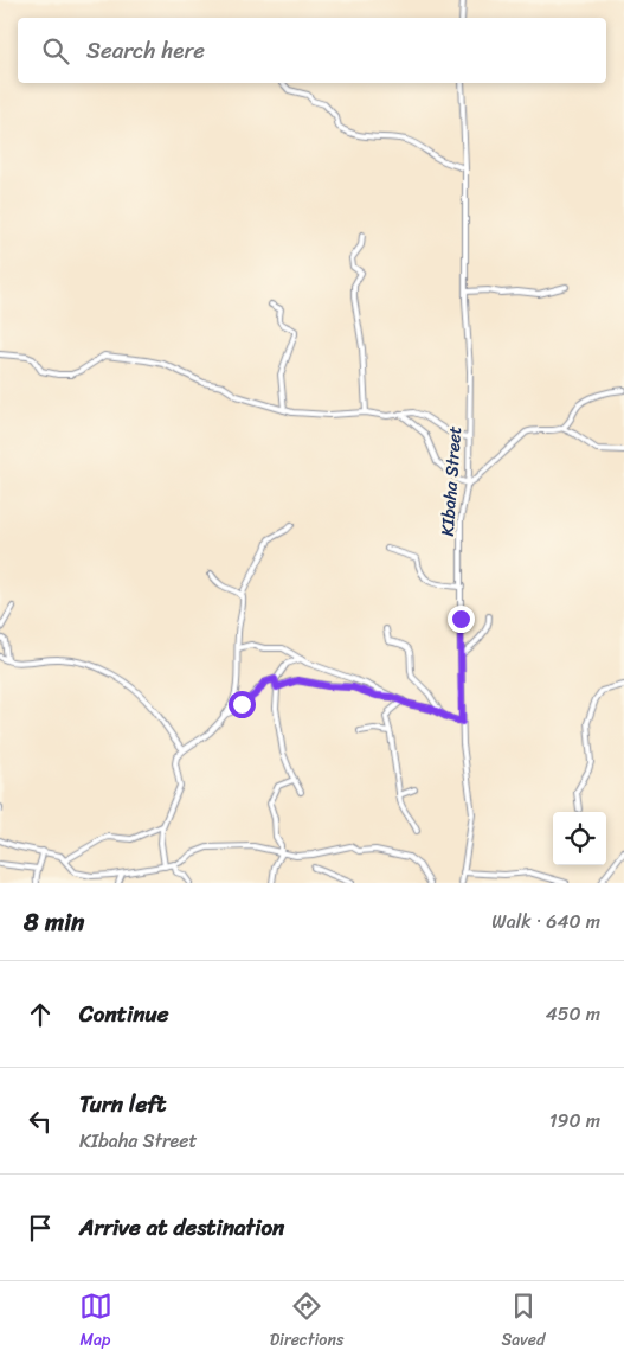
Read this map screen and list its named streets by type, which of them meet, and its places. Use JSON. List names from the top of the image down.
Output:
{
  "streets": {
    "street": ["KIbaha Street"]
  },
  "page": {
    "search": "Search here",
    "heading": ["8 min", "Walk · 640 m"],
    "list": [
      ["Continue", "450 m"],
      ["Turn left", "KIbaha Street", "190 m"],
      "Arrive at destination"
    ],
    "nav": ["Map", "Directions", "Saved"]
  }
}
